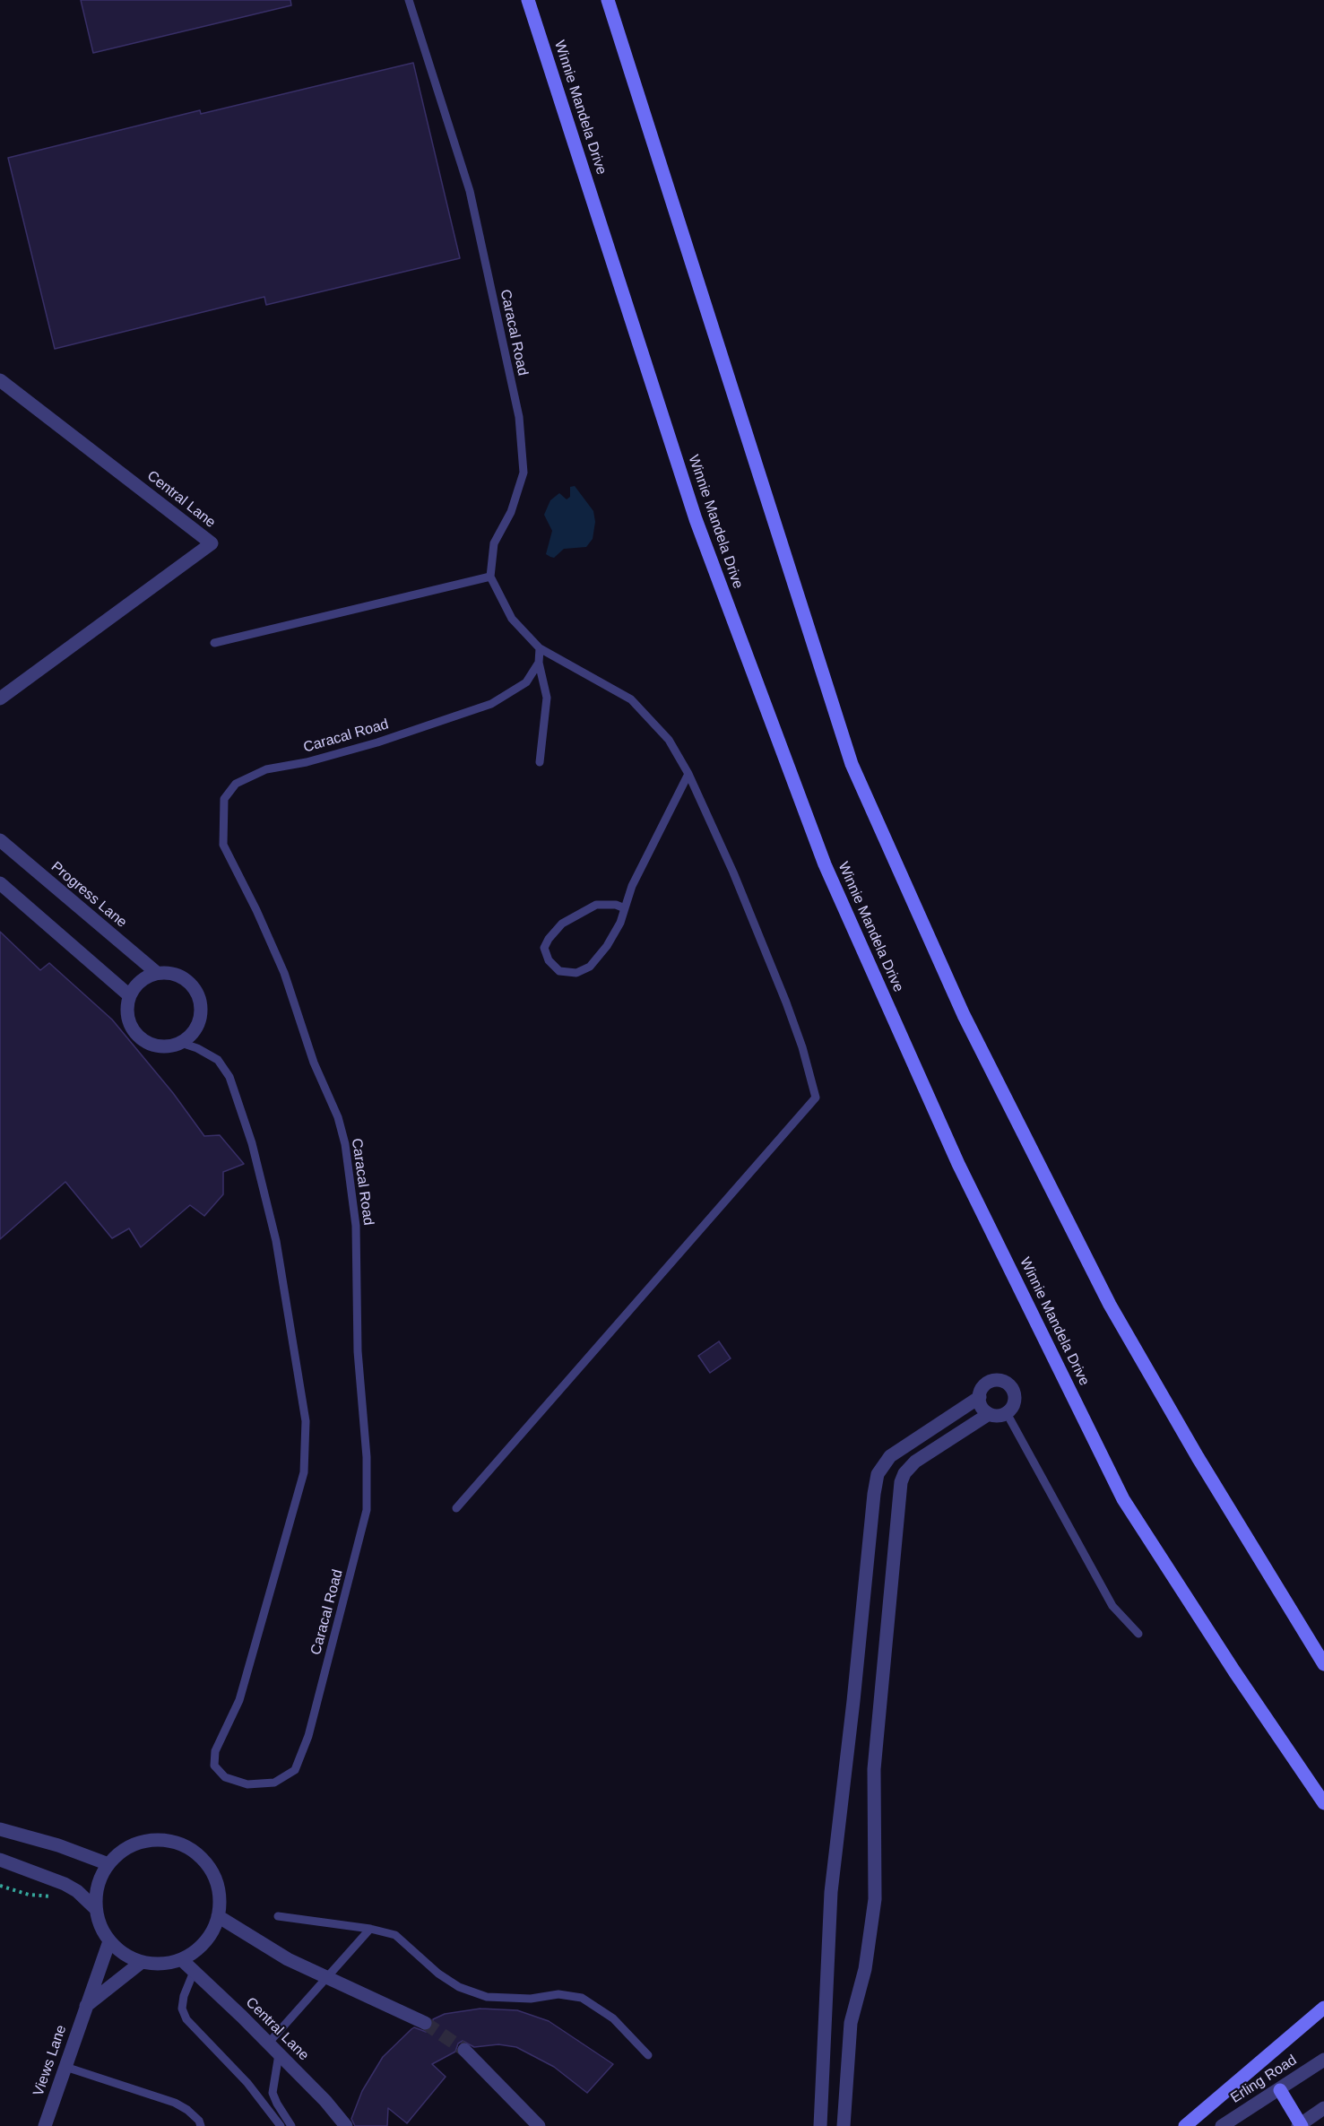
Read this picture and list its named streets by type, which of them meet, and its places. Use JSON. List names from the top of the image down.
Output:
{
  "streets": {
    "main road": ["Winnie Mandela Drive"],
    "street": [
      "Central Lane",
      "Progress Lane",
      "Views Lane",
      "Erling Road"
    ],
    "lane": ["Caracal Road"]
  },
  "crossings": [
    ["Caracal Road", "Progress Lane"],
    ["Central Lane", "Views Lane"]
  ]
}
